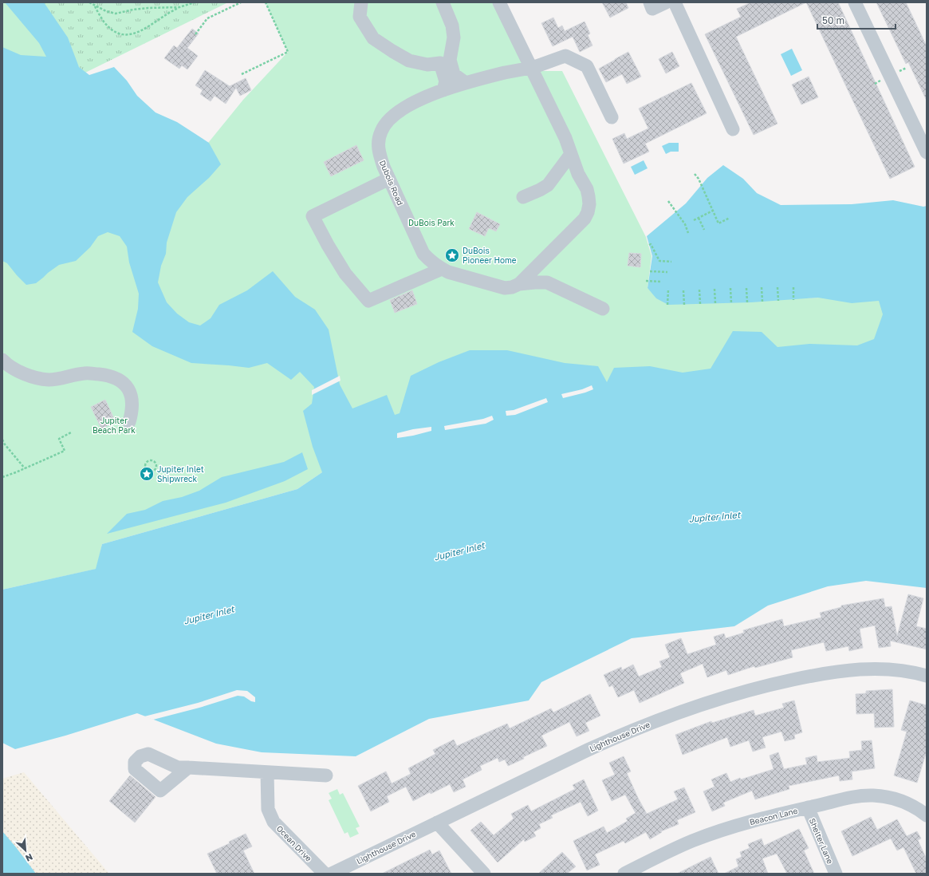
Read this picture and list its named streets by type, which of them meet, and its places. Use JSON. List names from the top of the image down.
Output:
{
  "streets": {
    "street": [
      "Dubois Road",
      "Lighthouse Drive",
      "Beacon Lane",
      "Shelter Lane",
      "Ocean Drive"
    ]
  },
  "crossings": [
    ["Beacon Lane", "Shelter Lane"]
  ],
  "water": ["Jupiter Inlet"],
  "parks": ["DuBois Park", "Jupiter Beach Park"],
  "places": {
    "place": ["DuBois Pioneer Home", "Jupiter Inlet Shipwreck"]
  },
  "scale_bar": "50 m",
  "north": "bottom right"
}
